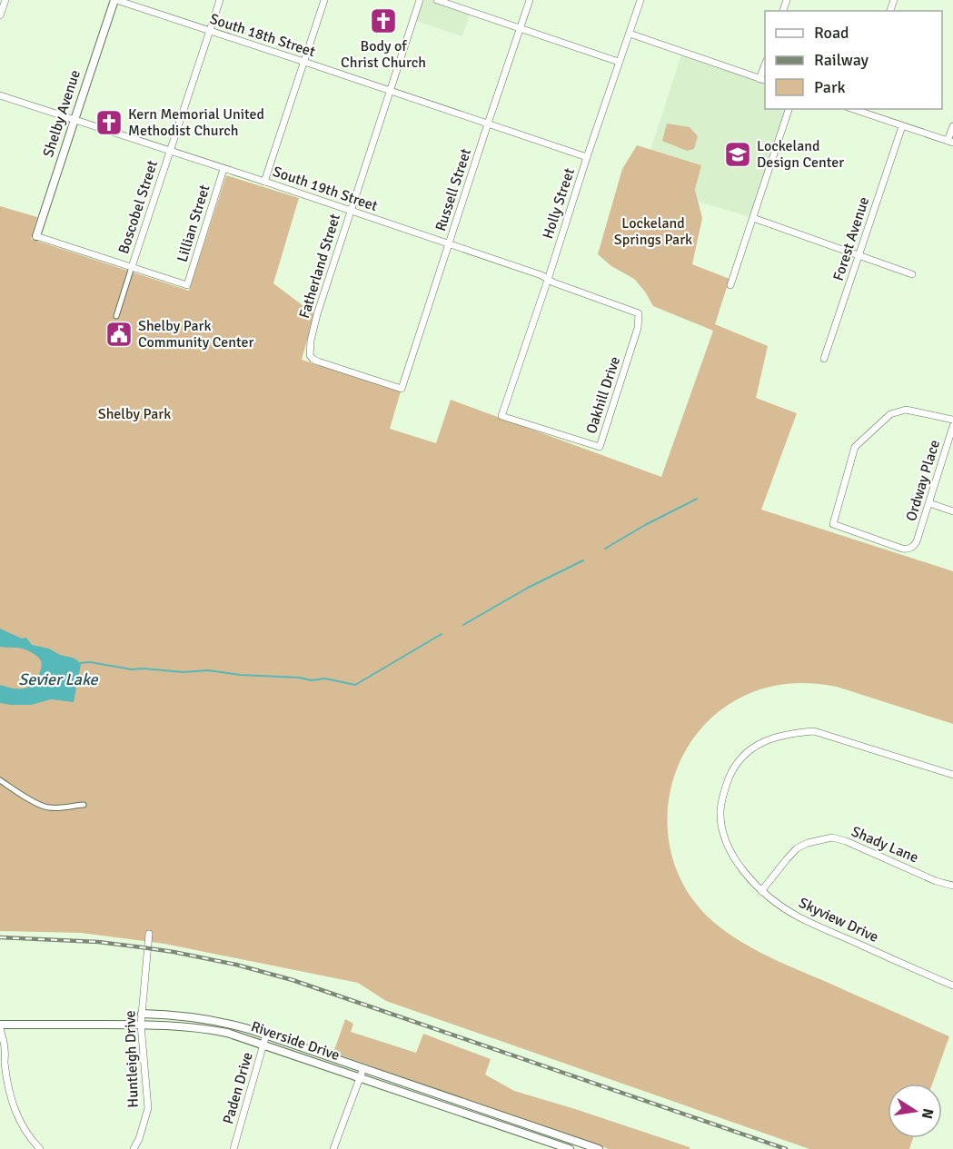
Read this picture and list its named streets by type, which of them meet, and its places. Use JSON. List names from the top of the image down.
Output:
{
  "streets": {
    "street": [
      "South 18th Street",
      "Shelby Avenue",
      "South 19th Street",
      "Russell Street",
      "Holly Street",
      "Boscobel Street",
      "Lillian Street",
      "Forest Avenue",
      "Fatherland Street",
      "Oakhill Drive",
      "Ordway Place",
      "Shady Lane",
      "Skyview Drive",
      "Riverside Drive",
      "Huntleigh Drive",
      "Paden Drive"
    ]
  },
  "crossings": [
    ["South 18th Street", "Shelby Avenue"],
    ["South 18th Street", "Russell Street"],
    ["South 18th Street", "Holly Street"],
    ["South 18th Street", "Boscobel Street"],
    ["South 18th Street", "Fatherland Street"],
    ["Shelby Avenue", "South 19th Street"],
    ["South 19th Street", "Russell Street"],
    ["South 19th Street", "Holly Street"],
    ["South 19th Street", "Boscobel Street"],
    ["South 19th Street", "Lillian Street"],
    ["South 19th Street", "Fatherland Street"],
    ["South 19th Street", "Oakhill Drive"],
    ["Russell Street", "Fatherland Street"],
    ["Holly Street", "Oakhill Drive"],
    ["Boscobel Street", "Lillian Street"],
    ["Shady Lane", "Skyview Drive"],
    ["Riverside Drive", "Huntleigh Drive"],
    ["Riverside Drive", "Paden Drive"]
  ],
  "water": ["Sevier Lake"],
  "parks": ["Lockeland Springs Park", "Shelby Park"],
  "places": {
    "church": ["Body of Christ Church", "Kern Memorial United Methodist Church"],
    "school or university": ["Lockeland Design Center"],
    "public building": ["Shelby Park Community Center"]
  },
  "legend": ["Road", "Railway", "Park"],
  "north": "right"
}
